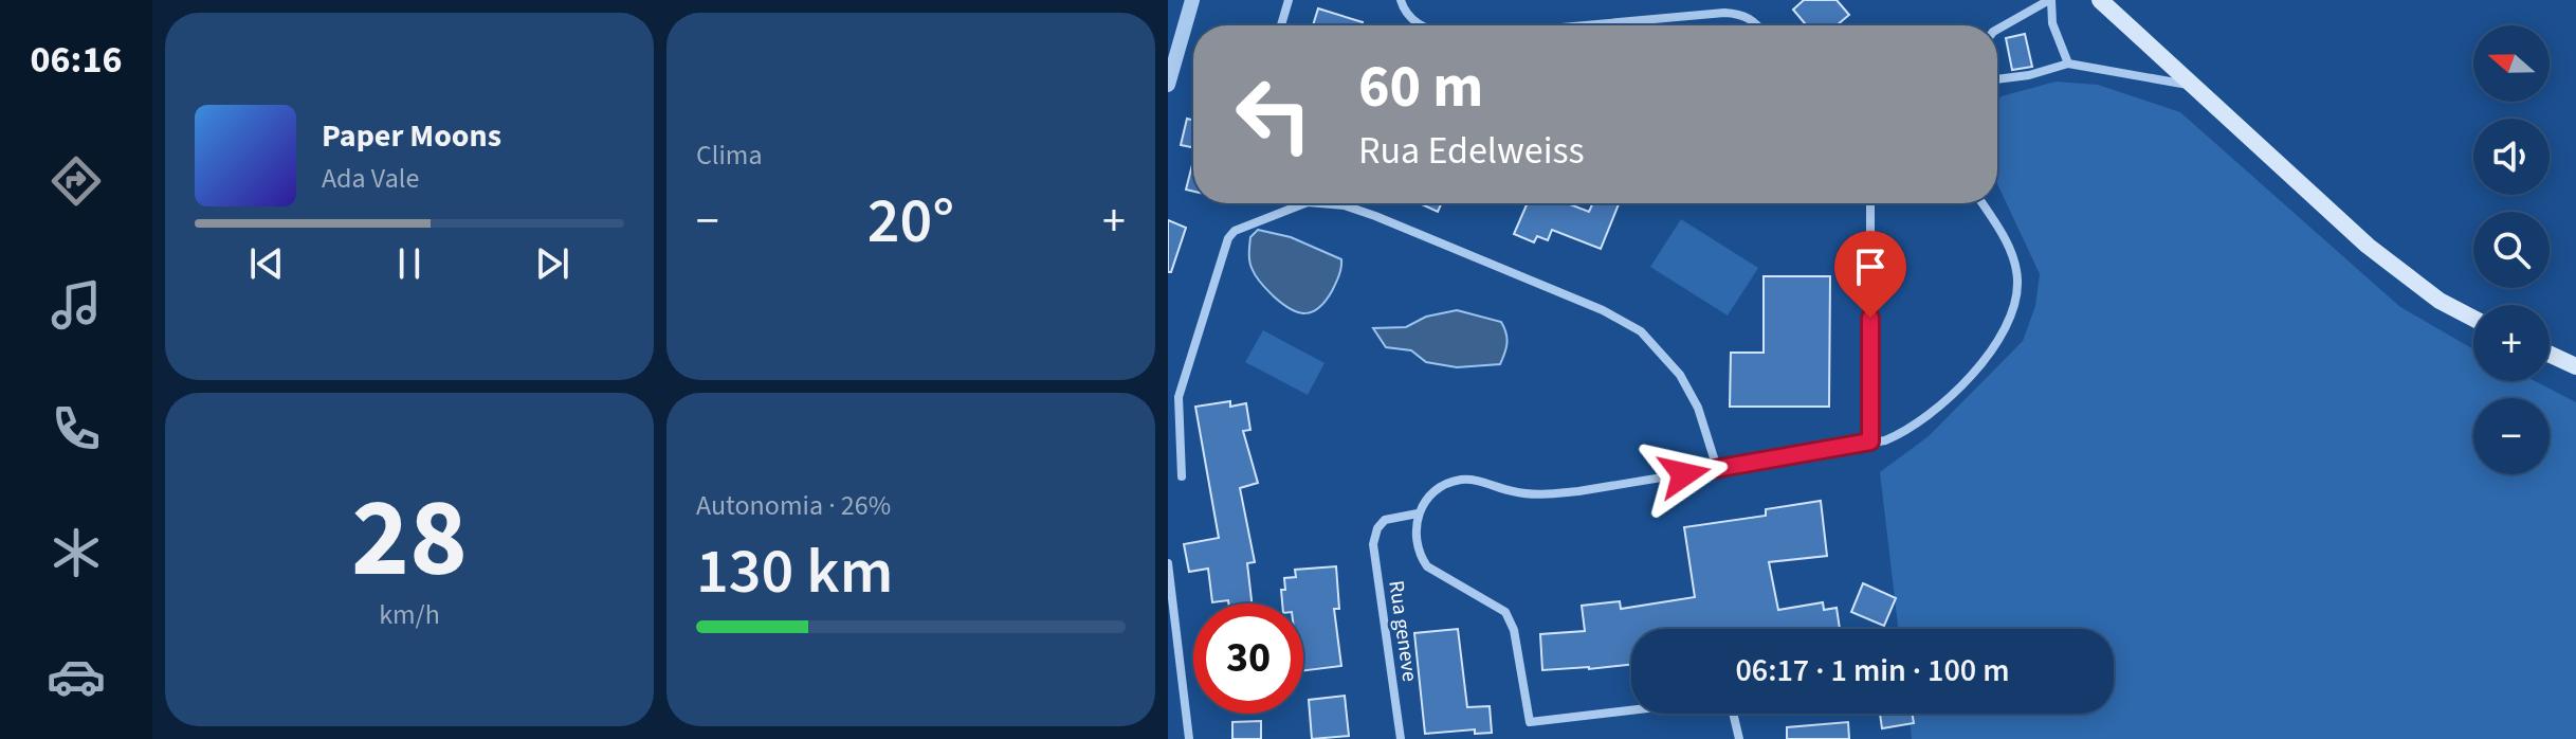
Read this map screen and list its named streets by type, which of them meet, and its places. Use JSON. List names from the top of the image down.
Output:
{
  "streets": {
    "street": ["Rua geneve"]
  },
  "north": "left",
  "page": {
    "tabs": "06:16",
    "tile": [
      "Clima",
      ["28", "km/h"],
      ["Autonomia · 26%", "130 km"]
    ],
    "map_buttons": ["+", "−"],
    "turn": ["60 m", "Rua Edelweiss"],
    "song": ["Paper Moons", "Ada Vale"],
    "heat": ["−", "20°", "+"],
    "limit": "30",
    "trip": "06:17 · 1 min · 100 m"
  }
}
